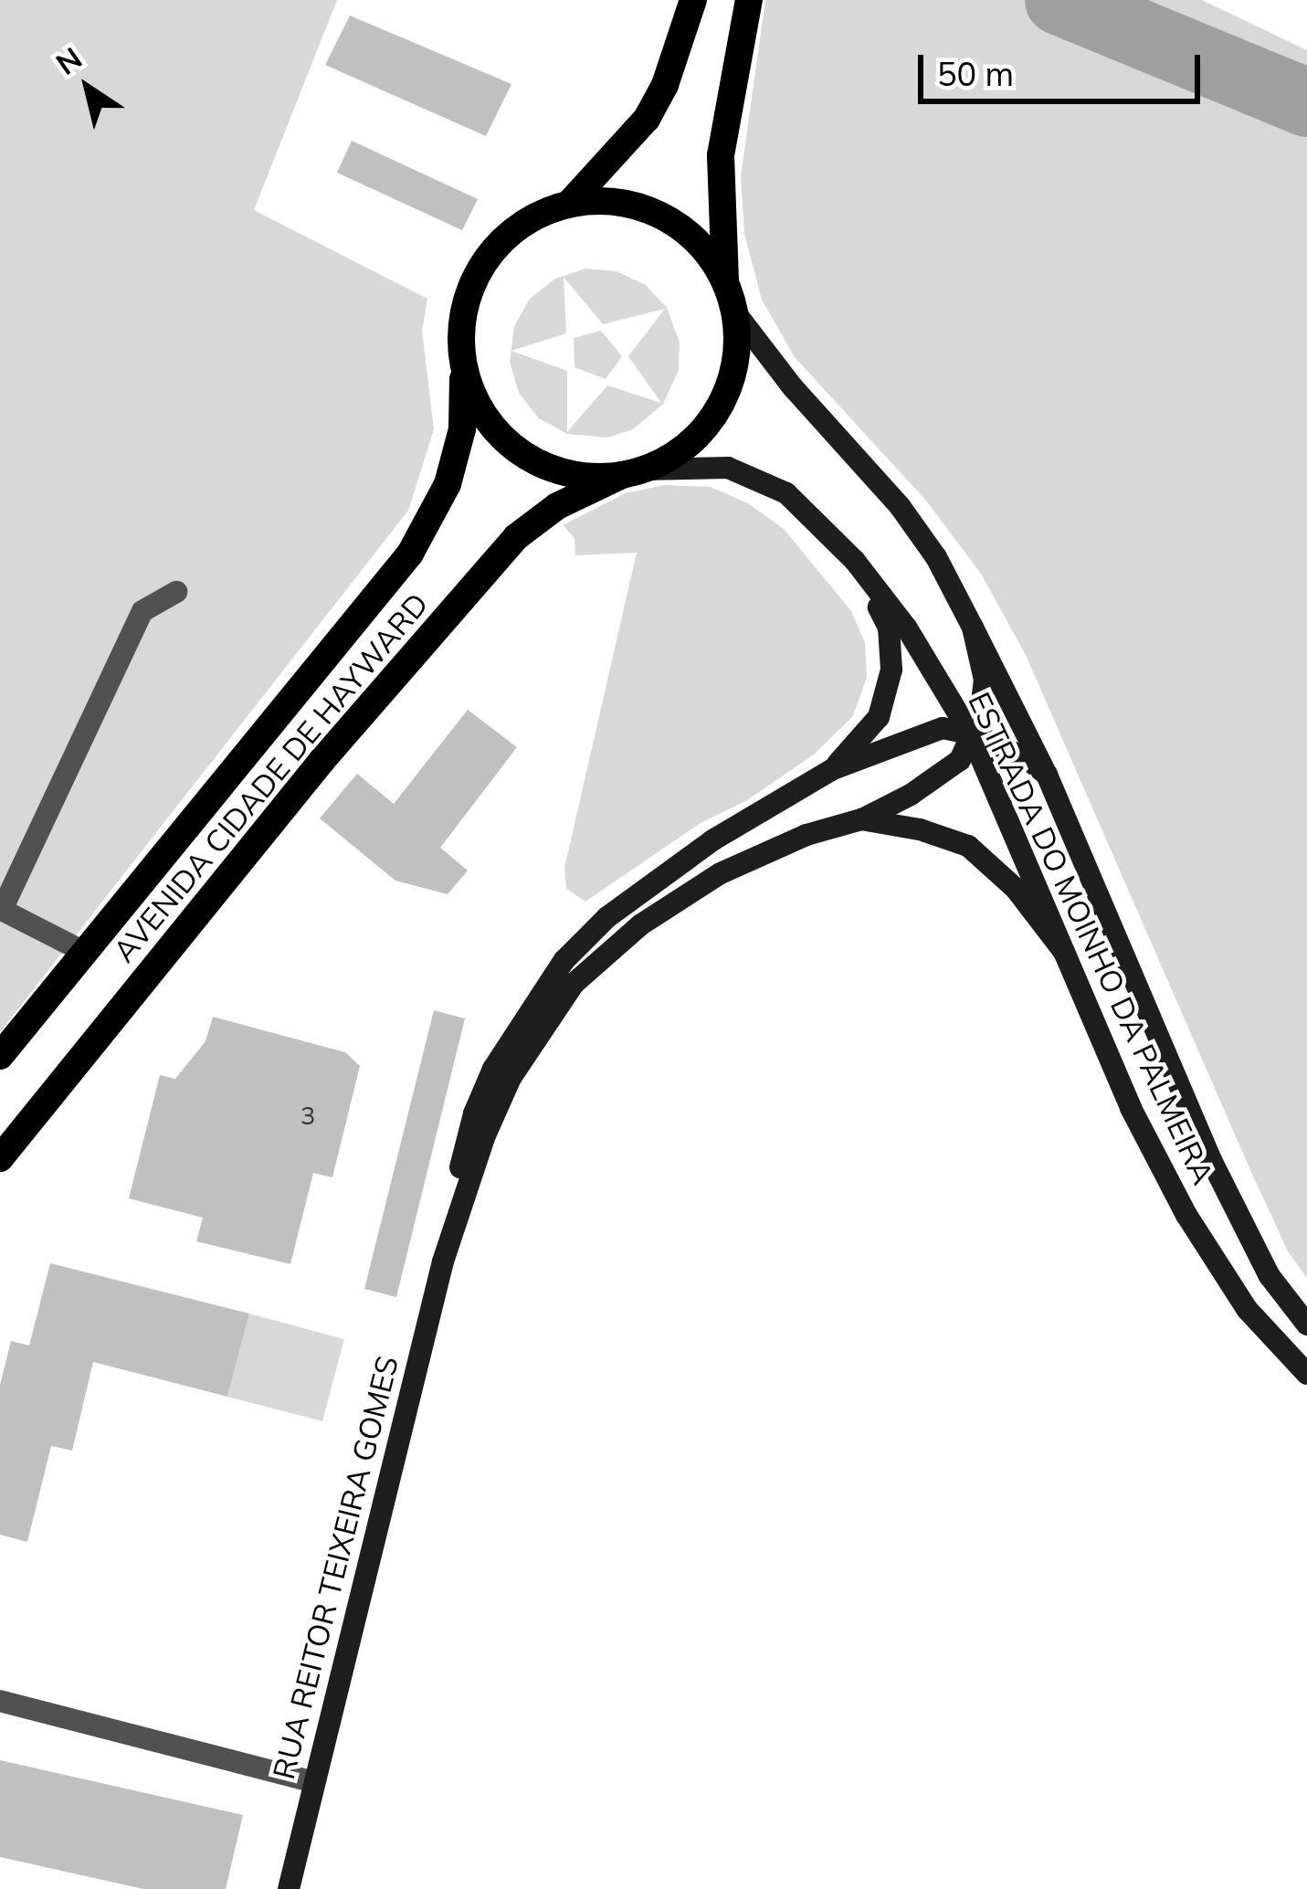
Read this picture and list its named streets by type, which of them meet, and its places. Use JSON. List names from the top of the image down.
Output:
{
  "streets": {
    "main road": ["AVENIDA CIDADE DE HAYWARD"],
    "street": ["ESTRADA DO MOINHO DA PALMEIRA", "RUA REITOR TEIXEIRA GOMES"]
  },
  "crossings": [
    ["AVENIDA CIDADE DE HAYWARD", "ESTRADA DO MOINHO DA PALMEIRA"]
  ],
  "house_numbers": ["3"],
  "scale_bar": "50 m",
  "north": "top left"
}
